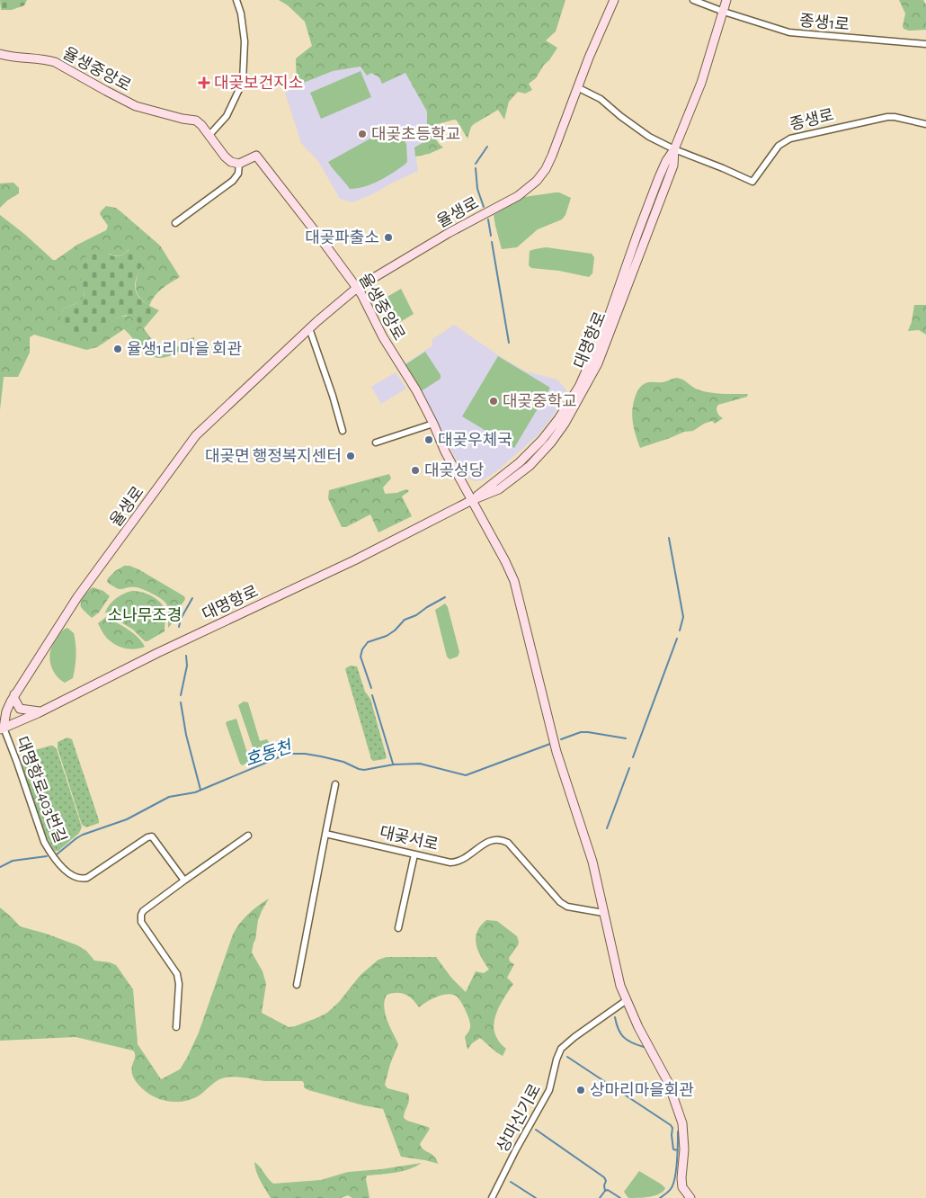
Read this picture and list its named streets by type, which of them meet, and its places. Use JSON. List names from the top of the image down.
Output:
{
  "streets": {
    "street": [
      "종생1로",
      "율생중앙로",
      "종생로",
      "율생로",
      "대명항로",
      "대명항로403번길",
      "대곶서로",
      "상마신기로"
    ]
  },
  "crossings": [
    ["종생1로", "대명항로"],
    ["율생중앙로", "율생로"],
    ["율생중앙로", "대명항로"],
    ["종생로", "대명항로"],
    ["율생로", "대명항로"],
    ["율생로", "대명항로403번길"],
    ["대명항로", "대명항로403번길"]
  ],
  "water": ["호동천"],
  "parks": ["소나무조경"],
  "places": {
    "health": ["대곶보건지소"],
    "other": [
      "대곶초등학교",
      "대곶파출소",
      "율생1리 마을 회관",
      "대곶중학교",
      "대곶우체국",
      "대곶면 행정복지센터",
      "대곶성당",
      "상마리마을회관"
    ]
  }
}
